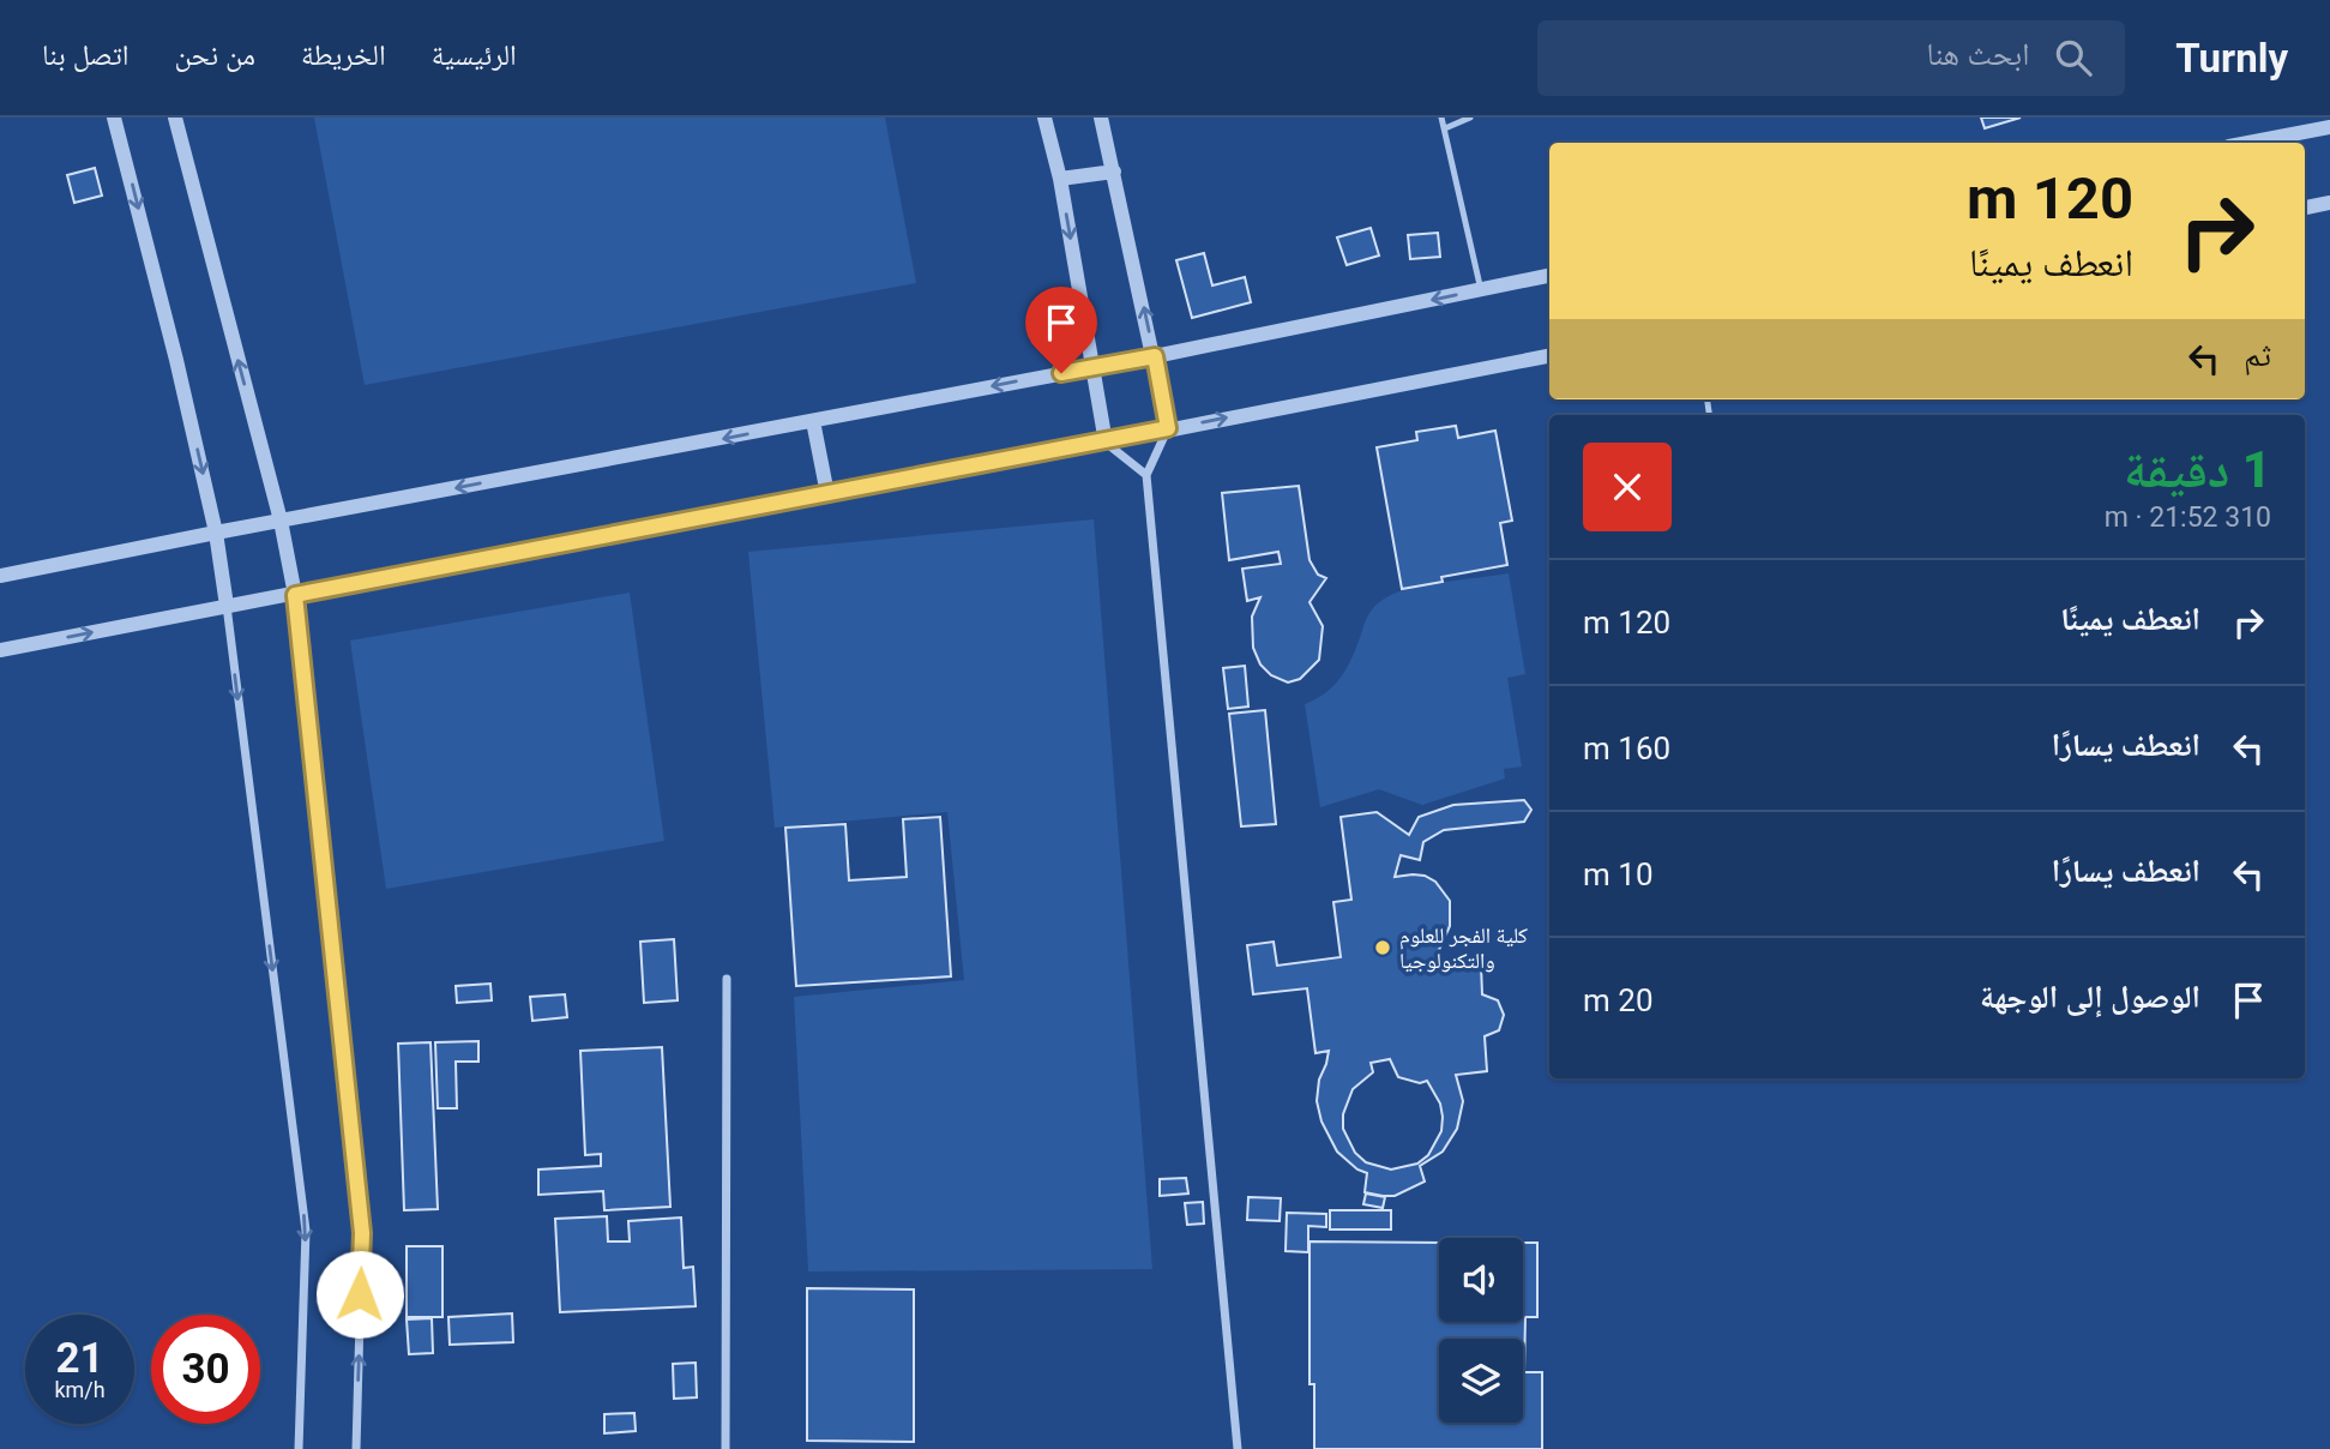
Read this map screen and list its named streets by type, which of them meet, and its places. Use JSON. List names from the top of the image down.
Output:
{
  "places": ["كلية الفجر للعلوم والتكنولوجيا"],
  "page": {
    "header": "Turnly",
    "search": "ابحث هنا",
    "nav": [
      "الرئيسية",
      "الخريطة",
      "من نحن",
      "اتصل بنا"
    ],
    "turn": ["120 m", "انعطف يمينًا"],
    "then": "ثم",
    "heading": ["1 دقيقة", "310 m · 21:52"],
    "list": [
      {
        "name": "انعطف يمينًا",
        "value": "120 m"
      },
      {
        "name": "انعطف يسارًا",
        "value": "160 m"
      },
      {
        "name": "انعطف يسارًا",
        "value": "10 m"
      },
      {
        "name": "الوصول إلى الوجهة",
        "value": "20 m"
      }
    ],
    "speed": "21 km/h",
    "limit": "30"
  }
}
